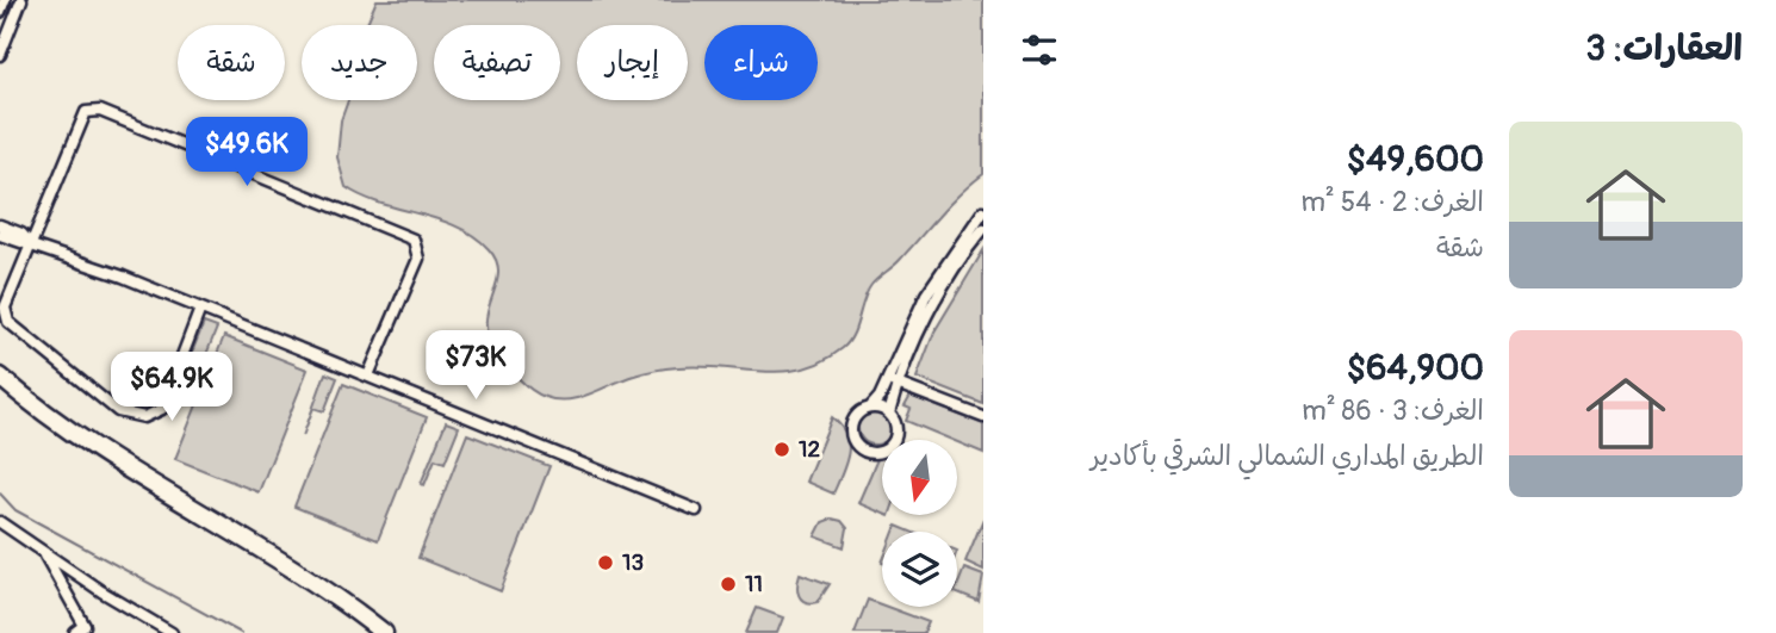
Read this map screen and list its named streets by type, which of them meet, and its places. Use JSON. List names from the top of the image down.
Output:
{
  "places": ["12", "13", "11"],
  "north": "bottom",
  "page": {
    "heading": "العقارات: 3",
    "chip": [
      "شراء",
      "إيجار",
      "تصفية",
      "جديد",
      "شقة"
    ],
    "list": [
      {
        "name": "$49,600",
        "note": "الغرف: 2 · 54 m² · شقة"
      },
      {
        "name": "$64,900",
        "note": "الغرف: 3 · 86 m² · الطريق المداري الشمالي الشرقي بأكادير"
      }
    ],
    "price": ["$49.6K", "$73K", "$64.9K"]
  }
}
